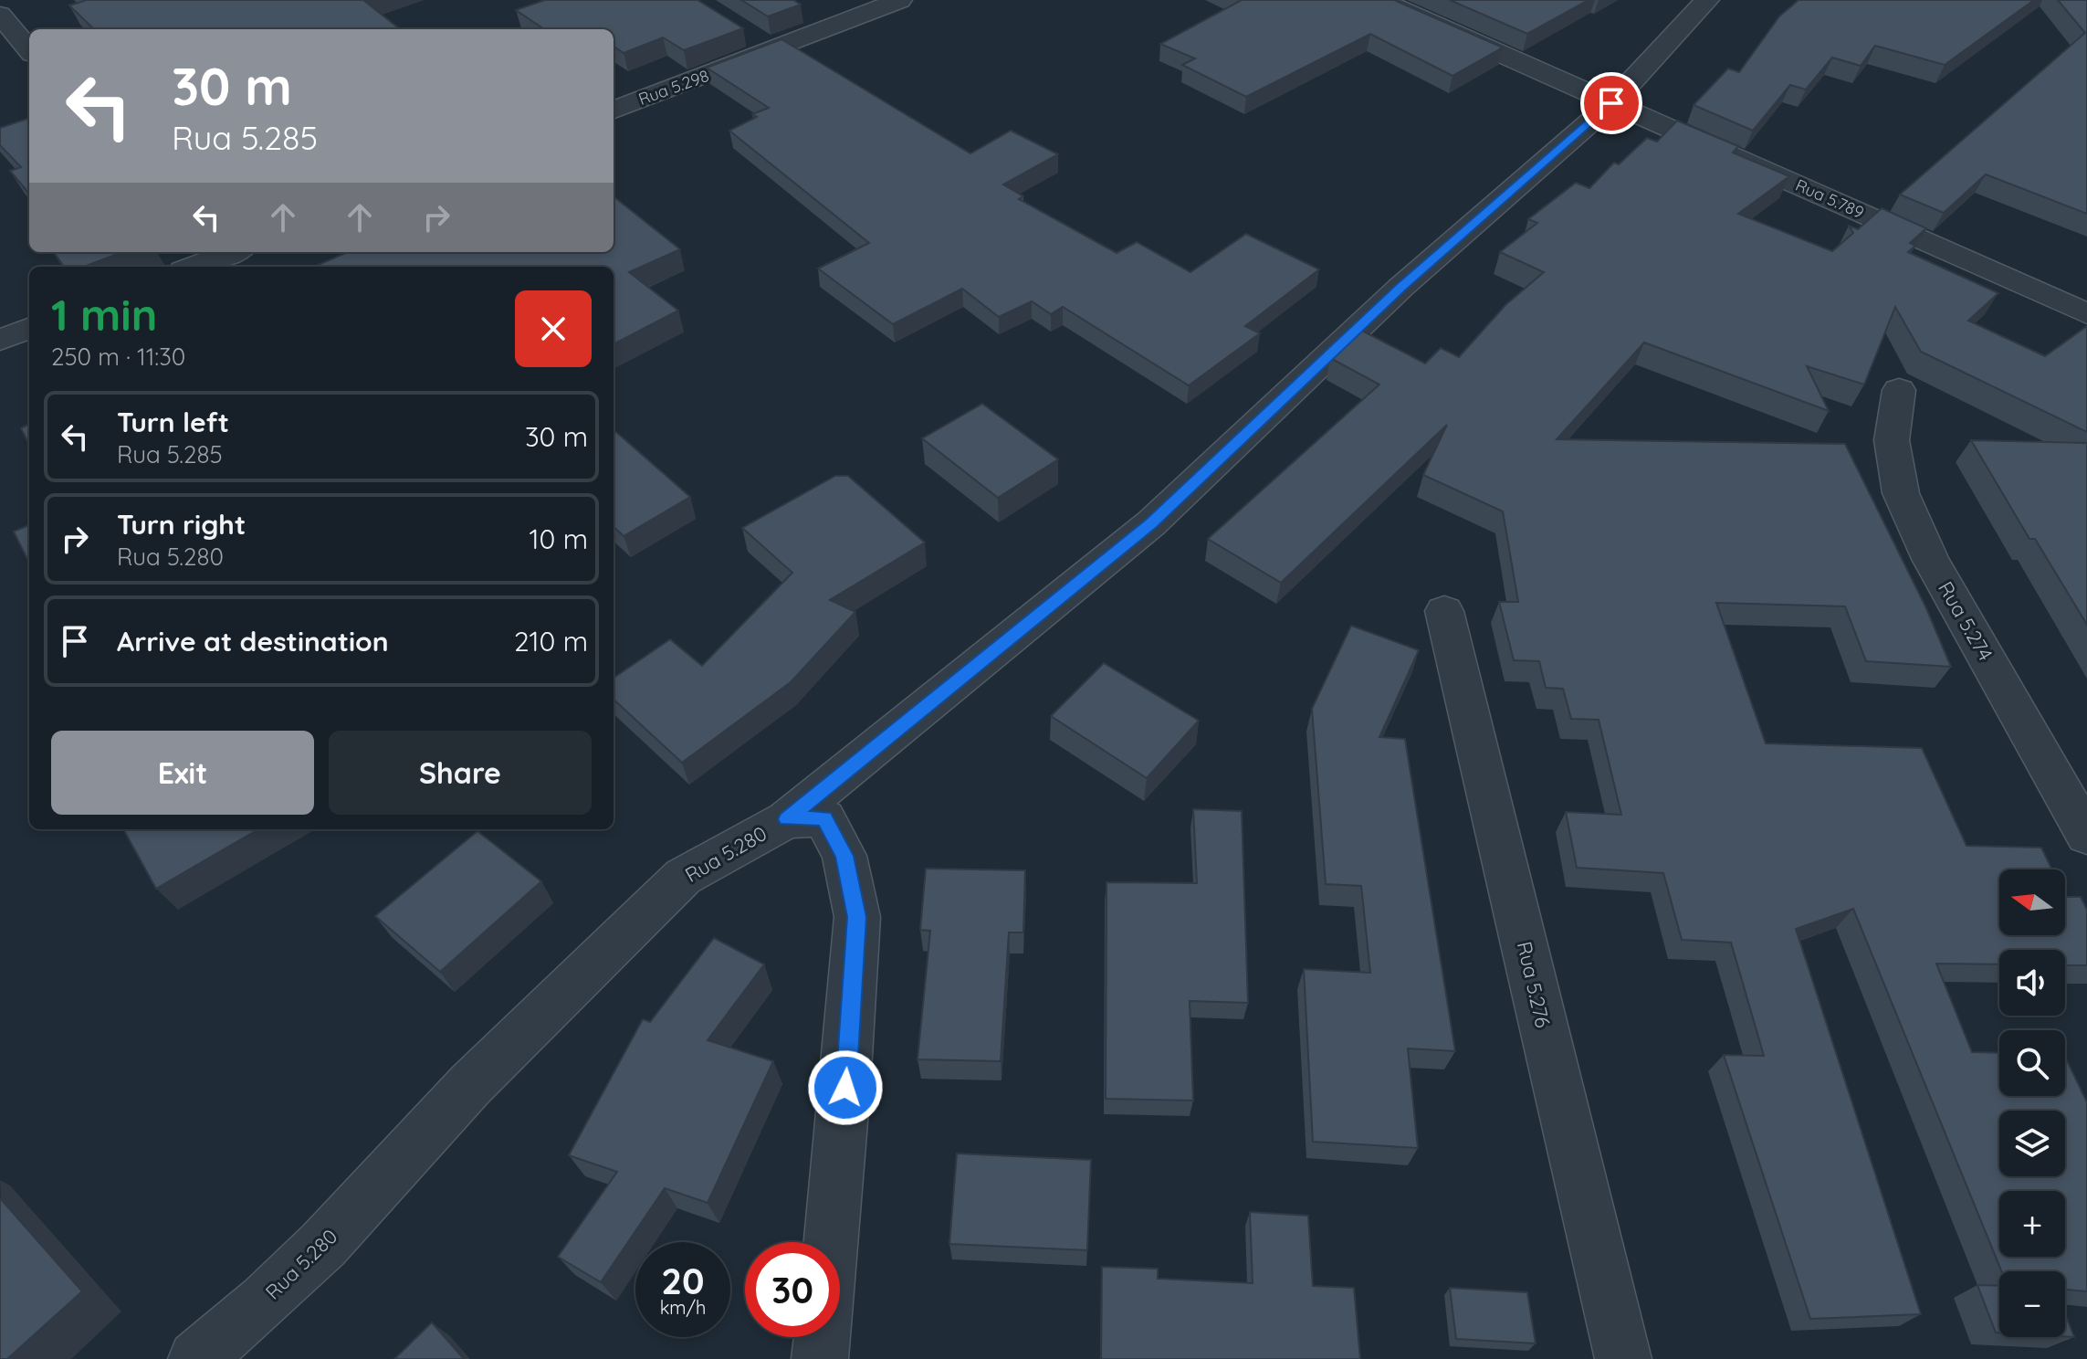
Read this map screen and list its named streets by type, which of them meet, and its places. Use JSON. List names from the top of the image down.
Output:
{
  "streets": {
    "street": [
      "Rua 5.298",
      "Rua 5.789",
      "Rua 5.274",
      "Rua 5.280",
      "Rua 5.276"
    ]
  },
  "crossings": [
    ["Rua 5.789", "Rua 5.280"]
  ],
  "north": "left",
  "page": {
    "turn": ["30 m", "Rua 5.285"],
    "heading": ["1 min", "250 m · 11:30"],
    "list": [
      {
        "name": "Turn left",
        "note": "Rua 5.285",
        "value": "30 m"
      },
      {
        "name": "Turn right",
        "note": "Rua 5.280",
        "value": "10 m"
      },
      {
        "name": "Arrive at destination",
        "value": "210 m"
      }
    ],
    "buttons": ["Exit", "Share"],
    "map_buttons": ["+", "−"],
    "speed": "20 km/h",
    "limit": "30"
  }
}
